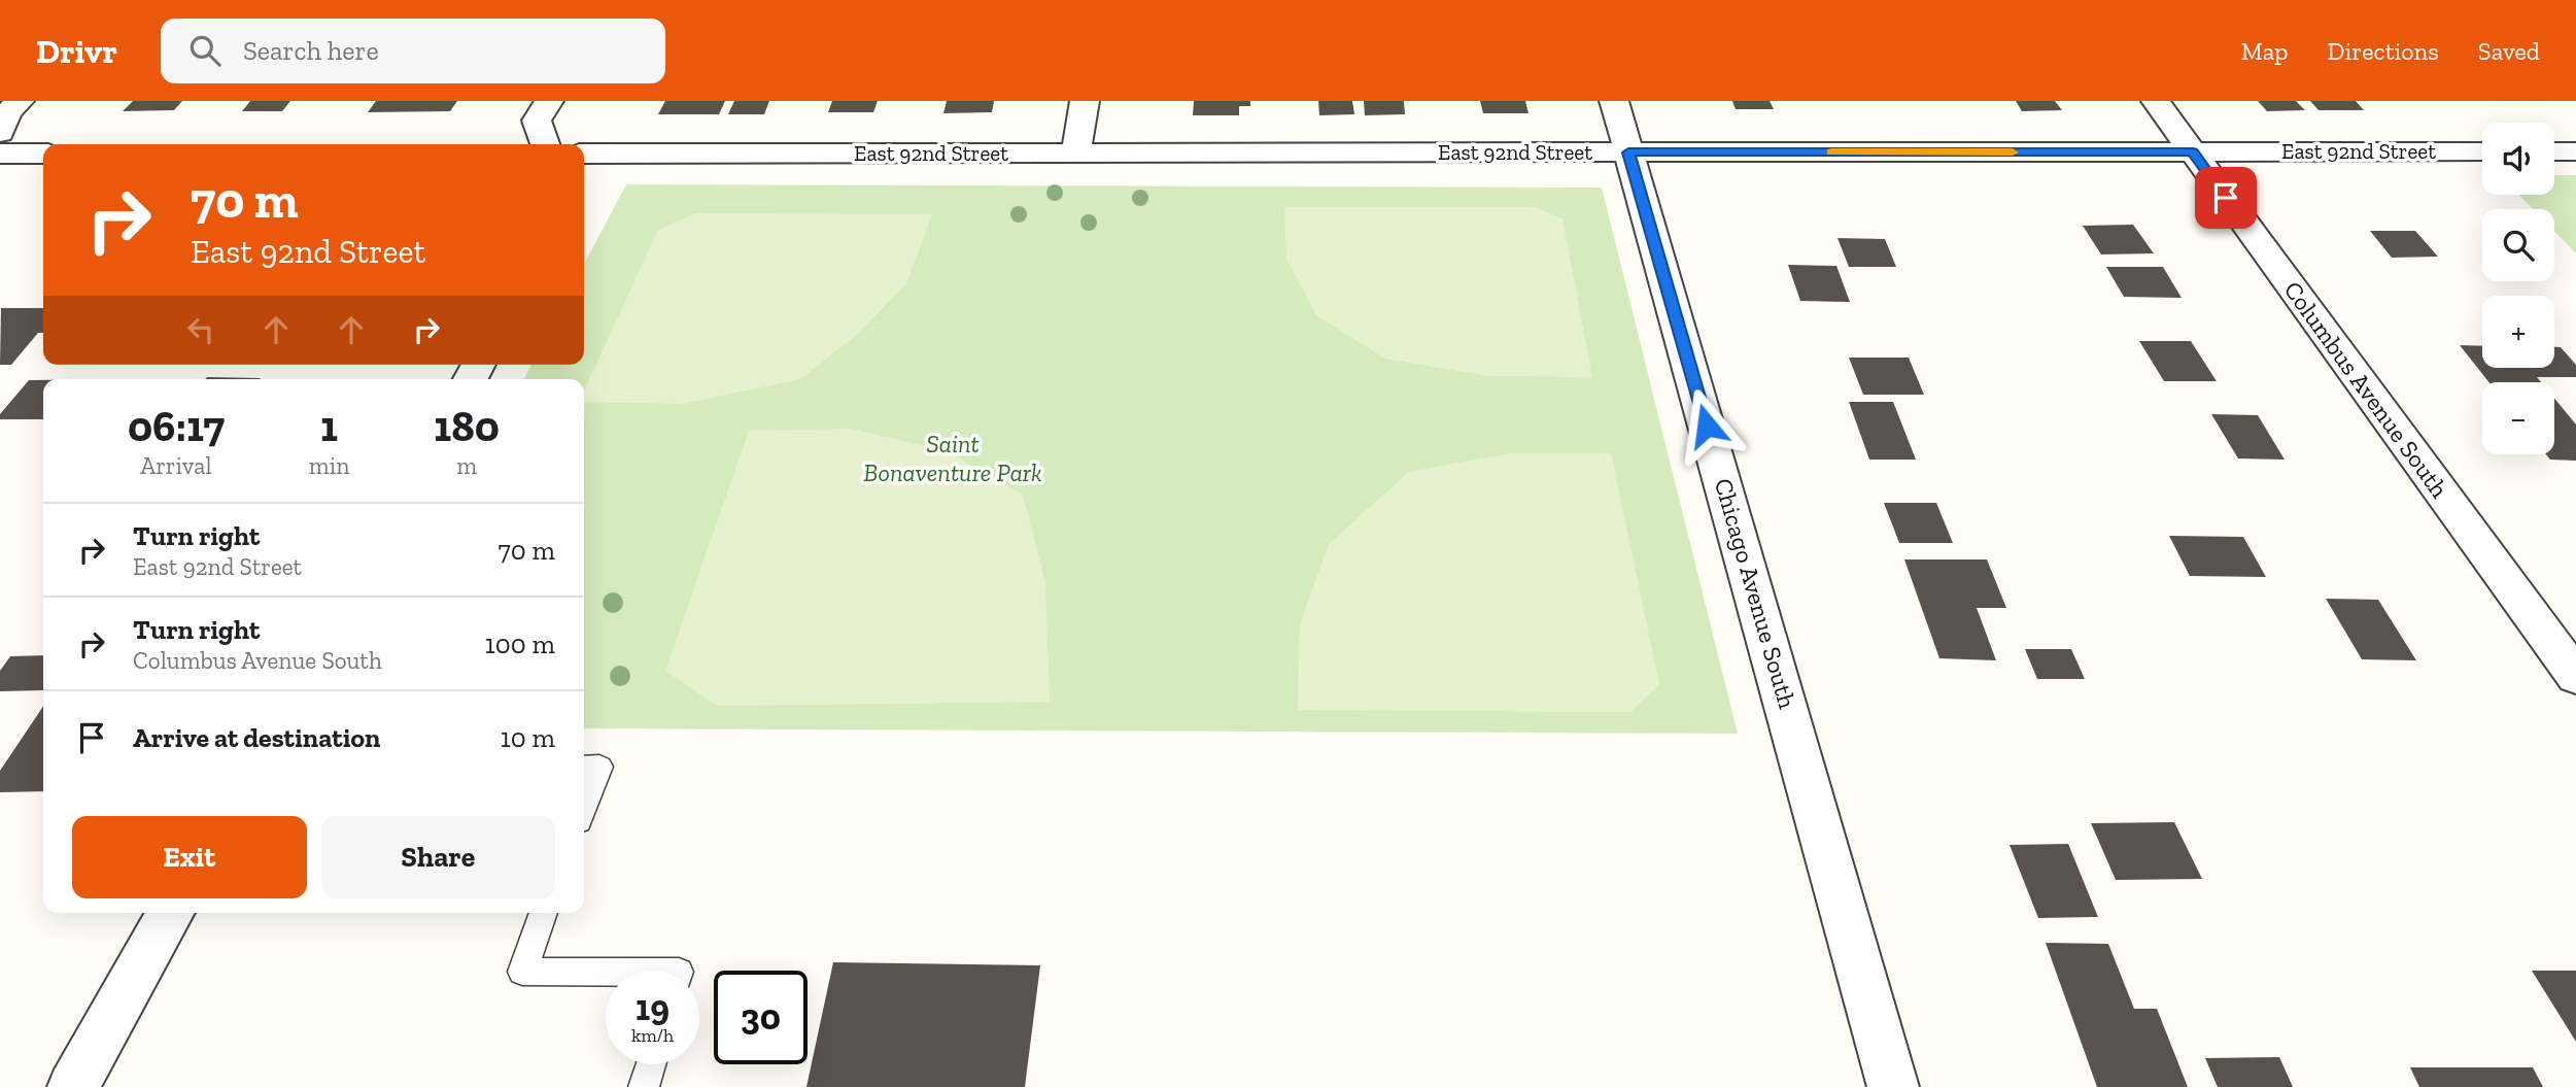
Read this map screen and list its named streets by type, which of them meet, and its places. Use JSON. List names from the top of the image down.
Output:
{
  "streets": {
    "street": ["East 92nd Street", "Columbus Avenue South", "Chicago Avenue South"]
  },
  "crossings": [
    ["East 92nd Street", "Columbus Avenue South"],
    ["East 92nd Street", "Chicago Avenue South"]
  ],
  "parks": ["Saint Bonaventure Park"],
  "page": {
    "header": "Drivr",
    "search": "Search here",
    "nav": ["Map", "Directions", "Saved"],
    "map_buttons": ["+", "−"],
    "turn": ["70 m", "East 92nd Street"],
    "eta": [
      "06:17",
      "Arrival",
      "1",
      "min",
      "180",
      "m"
    ],
    "list": [
      {
        "name": "Turn right",
        "note": "East 92nd Street",
        "value": "70 m"
      },
      {
        "name": "Turn right",
        "note": "Columbus Avenue South",
        "value": "100 m"
      },
      {
        "name": "Arrive at destination",
        "value": "10 m"
      }
    ],
    "buttons": ["Exit", "Share"],
    "speed": "19 km/h",
    "limit": "30"
  }
}
